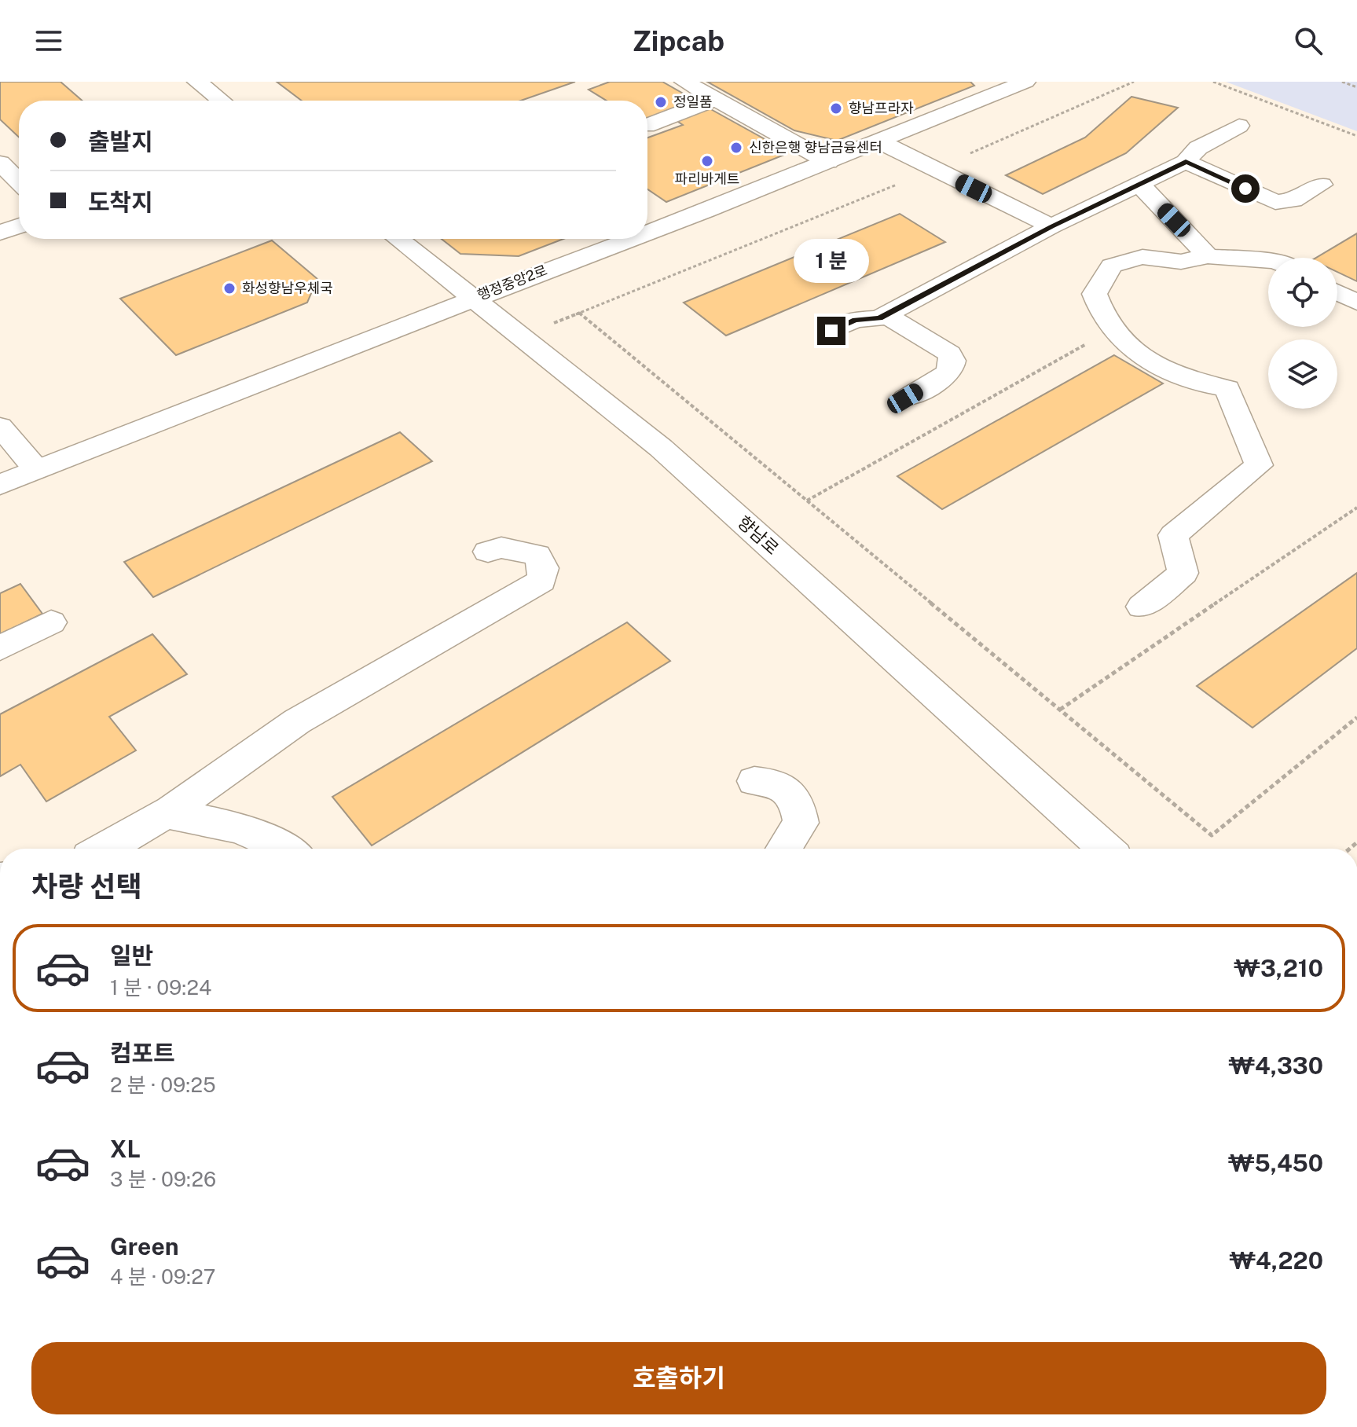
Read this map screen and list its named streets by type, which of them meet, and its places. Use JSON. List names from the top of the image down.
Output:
{
  "streets": {
    "street": ["행정중앙2로", "향남로"]
  },
  "crossings": [
    ["행정중앙2로", "향남로"]
  ],
  "places": [
    "정일품",
    "향남프라자",
    "신한은행 향남금융센터",
    "파리바게트",
    "화성향남우체국"
  ],
  "page": {
    "header": "Zipcab",
    "banner": ["출발지", "도착지"],
    "bubble": "1 분",
    "heading": "차량 선택",
    "list": [
      {
        "name": "일반",
        "note": "1 분 · 09:24",
        "value": "₩3,210"
      },
      {
        "name": "컴포트",
        "note": "2 분 · 09:25",
        "value": "₩4,330"
      },
      {
        "name": "XL",
        "note": "3 분 · 09:26",
        "value": "₩5,450"
      },
      {
        "name": "Green",
        "note": "4 분 · 09:27",
        "value": "₩4,220"
      }
    ],
    "buttons": "호출하기"
  }
}
